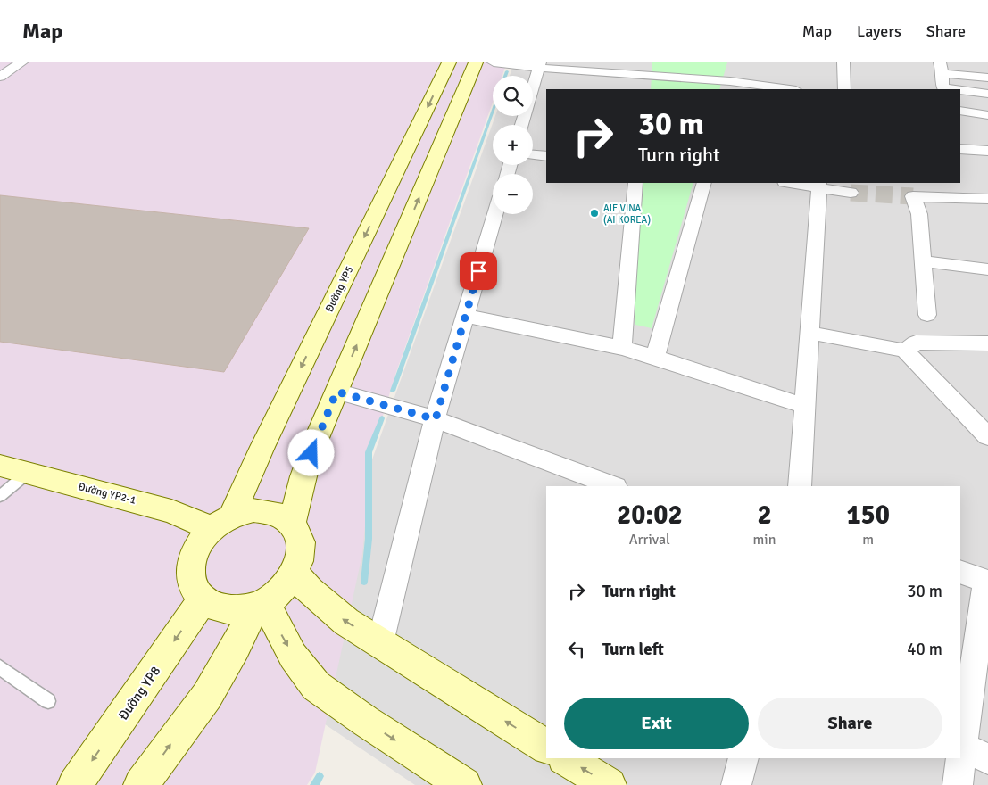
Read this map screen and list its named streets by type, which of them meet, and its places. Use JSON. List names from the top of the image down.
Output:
{
  "streets": {
    "main road": ["Đường YP5", "Đường YP2-1", "Đường YP8"]
  },
  "crossings": [
    ["Đường YP5", "Đường YP2-1"],
    ["Đường YP5", "Đường YP8"],
    ["Đường YP2-1", "Đường YP8"]
  ],
  "places": ["AIE VINA (AI KOREA)"],
  "page": {
    "header": "Map",
    "nav": ["Map", "Layers", "Share"],
    "map_buttons": ["+", "−"],
    "turn": ["30 m", "Turn right"],
    "eta": [
      "20:02",
      "Arrival",
      "2",
      "min",
      "150",
      "m"
    ],
    "list": [
      {
        "name": "Turn right",
        "value": "30 m"
      },
      {
        "name": "Turn left",
        "value": "40 m"
      }
    ],
    "buttons": ["Exit", "Share"]
  }
}
